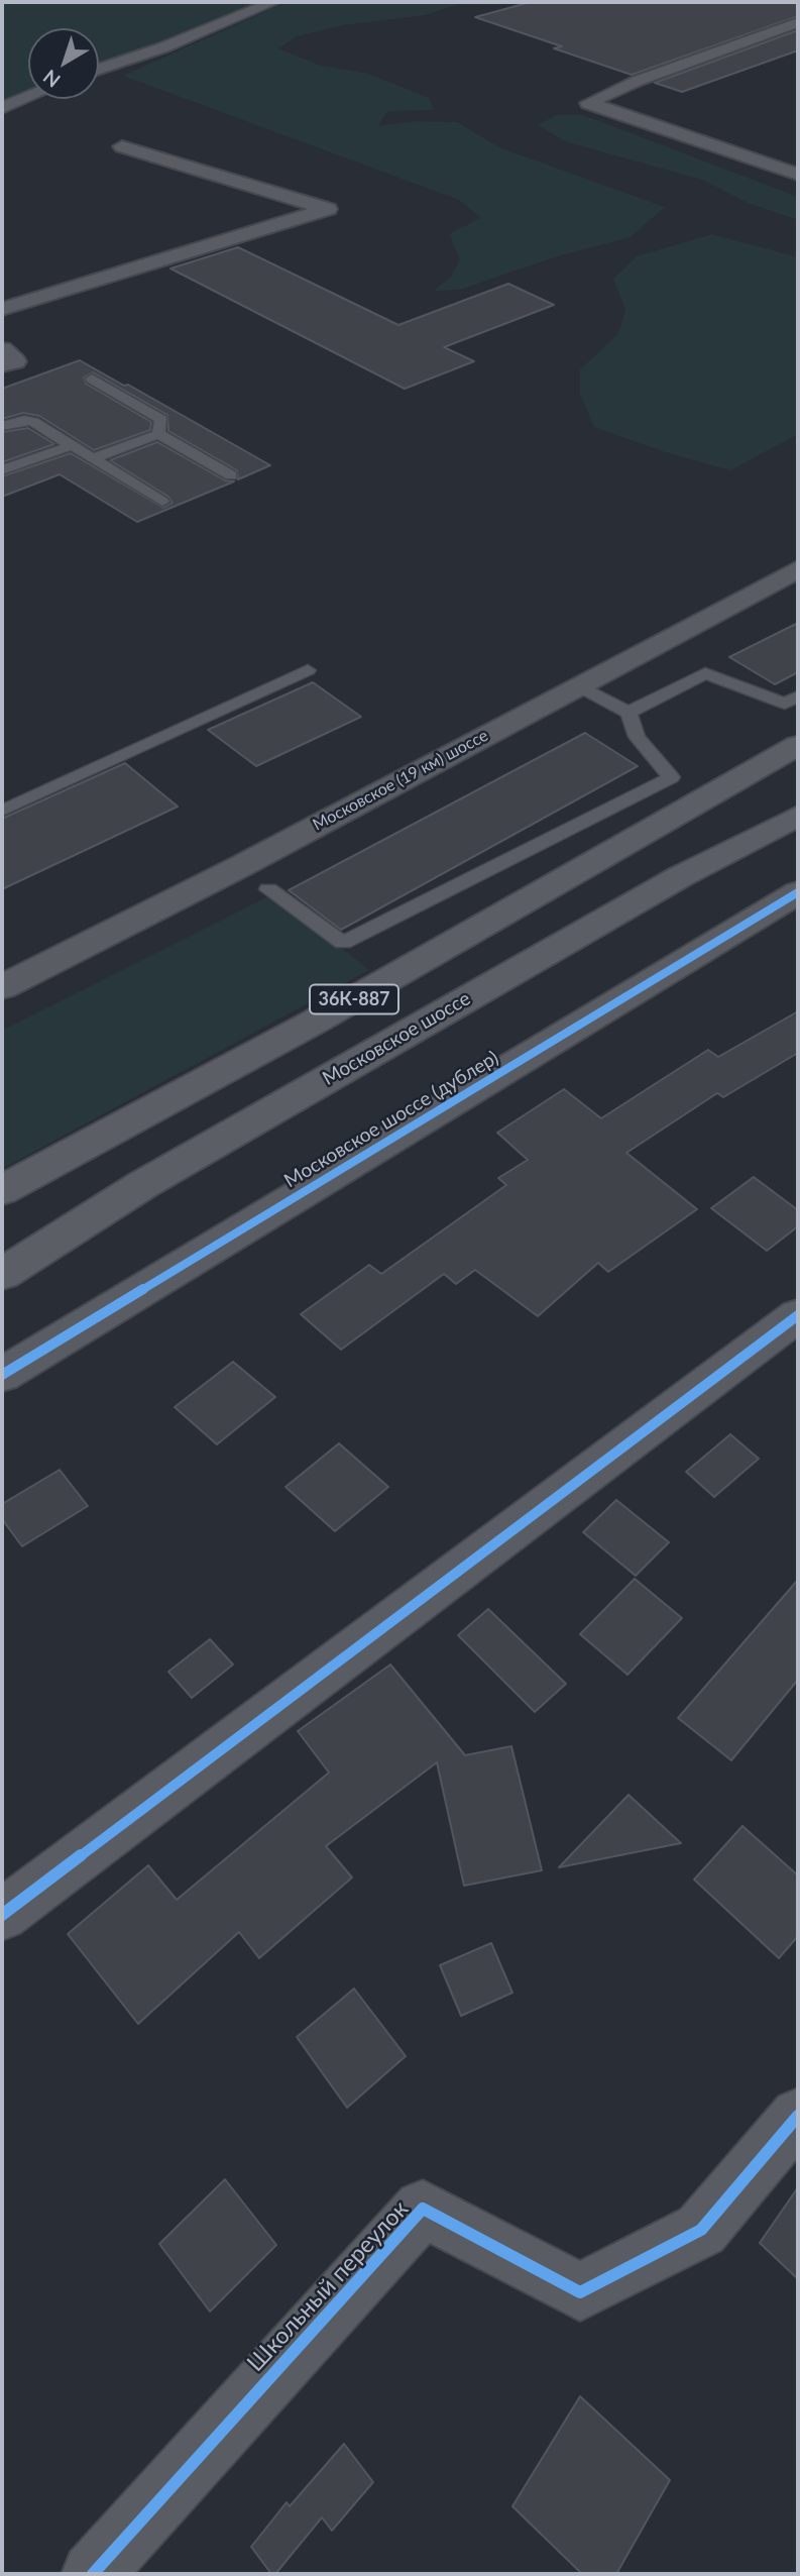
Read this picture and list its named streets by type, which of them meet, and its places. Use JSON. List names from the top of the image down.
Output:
{
  "streets": {
    "main road": ["36К-887", "Московское шоссе"],
    "street": ["Московское (19 км) шоссе", "Московское шоссе (дублер)", "Школьный переулок"]
  },
  "north": "bottom left"
}
